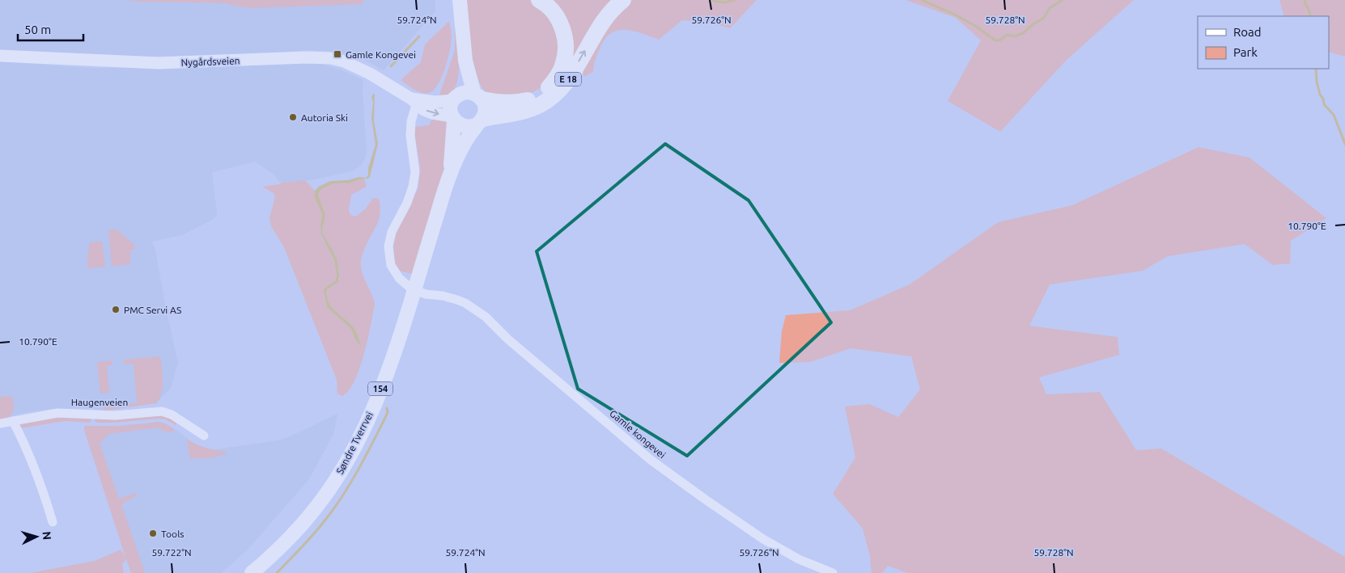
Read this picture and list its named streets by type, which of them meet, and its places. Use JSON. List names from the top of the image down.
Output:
{
  "streets": {
    "highway": ["E 18"],
    "main road": ["154", "Søndre Tverrvei"],
    "street": ["Nygårdsveien", "Haugenveien", "Gamle kongevei"]
  },
  "crossings": [
    ["Nygårdsveien", "E 18"],
    ["Nygårdsveien", "154"],
    ["Nygårdsveien", "Gamle kongevei"],
    ["E 18", "154"],
    ["154", "Søndre Tverrvei"]
  ],
  "places": {
    "transit": ["Gamle Kongevei"],
    "other": ["Autoria Ski", "PMC Servi AS", "Tools"]
  },
  "legend": ["Road", "Park"],
  "scale_bar": "50 m",
  "north": "right",
  "coordinates": [
    "59.724°N",
    "59.726°N",
    "59.728°N",
    "10.790°E",
    "59.722°N"
  ]
}
